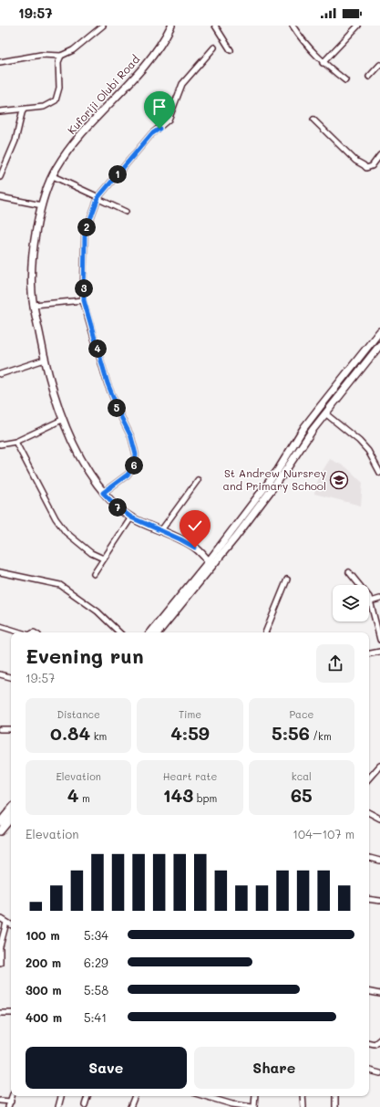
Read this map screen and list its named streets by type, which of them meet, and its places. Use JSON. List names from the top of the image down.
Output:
{
  "streets": {
    "main road": ["Kuforiji Olubi Road"]
  },
  "places": {
    "school or university": ["St Andrew Nursrey and Primary School"]
  },
  "page": {
    "status": "19:57",
    "pins": [
      "1",
      "2",
      "3",
      "4",
      "5",
      "6",
      "7"
    ],
    "heading": ["Evening run", "19:57"],
    "stats": [
      ["Distance", "0.84 km"],
      ["Time", "4:59"],
      ["Pace", "5:56 /km"],
      ["Elevation", "4 m"],
      ["Heart rate", "143 bpm"],
      ["kcal", "65"]
    ],
    "chart": ["Elevation", "104–107 m"],
    "list": [
      {
        "name": "100 m",
        "note": "5:34"
      },
      {
        "name": "200 m",
        "note": "6:29"
      },
      {
        "name": "300 m",
        "note": "5:58"
      },
      {
        "name": "400 m",
        "note": "5:41"
      }
    ],
    "buttons": ["Save", "Share"]
  }
}
